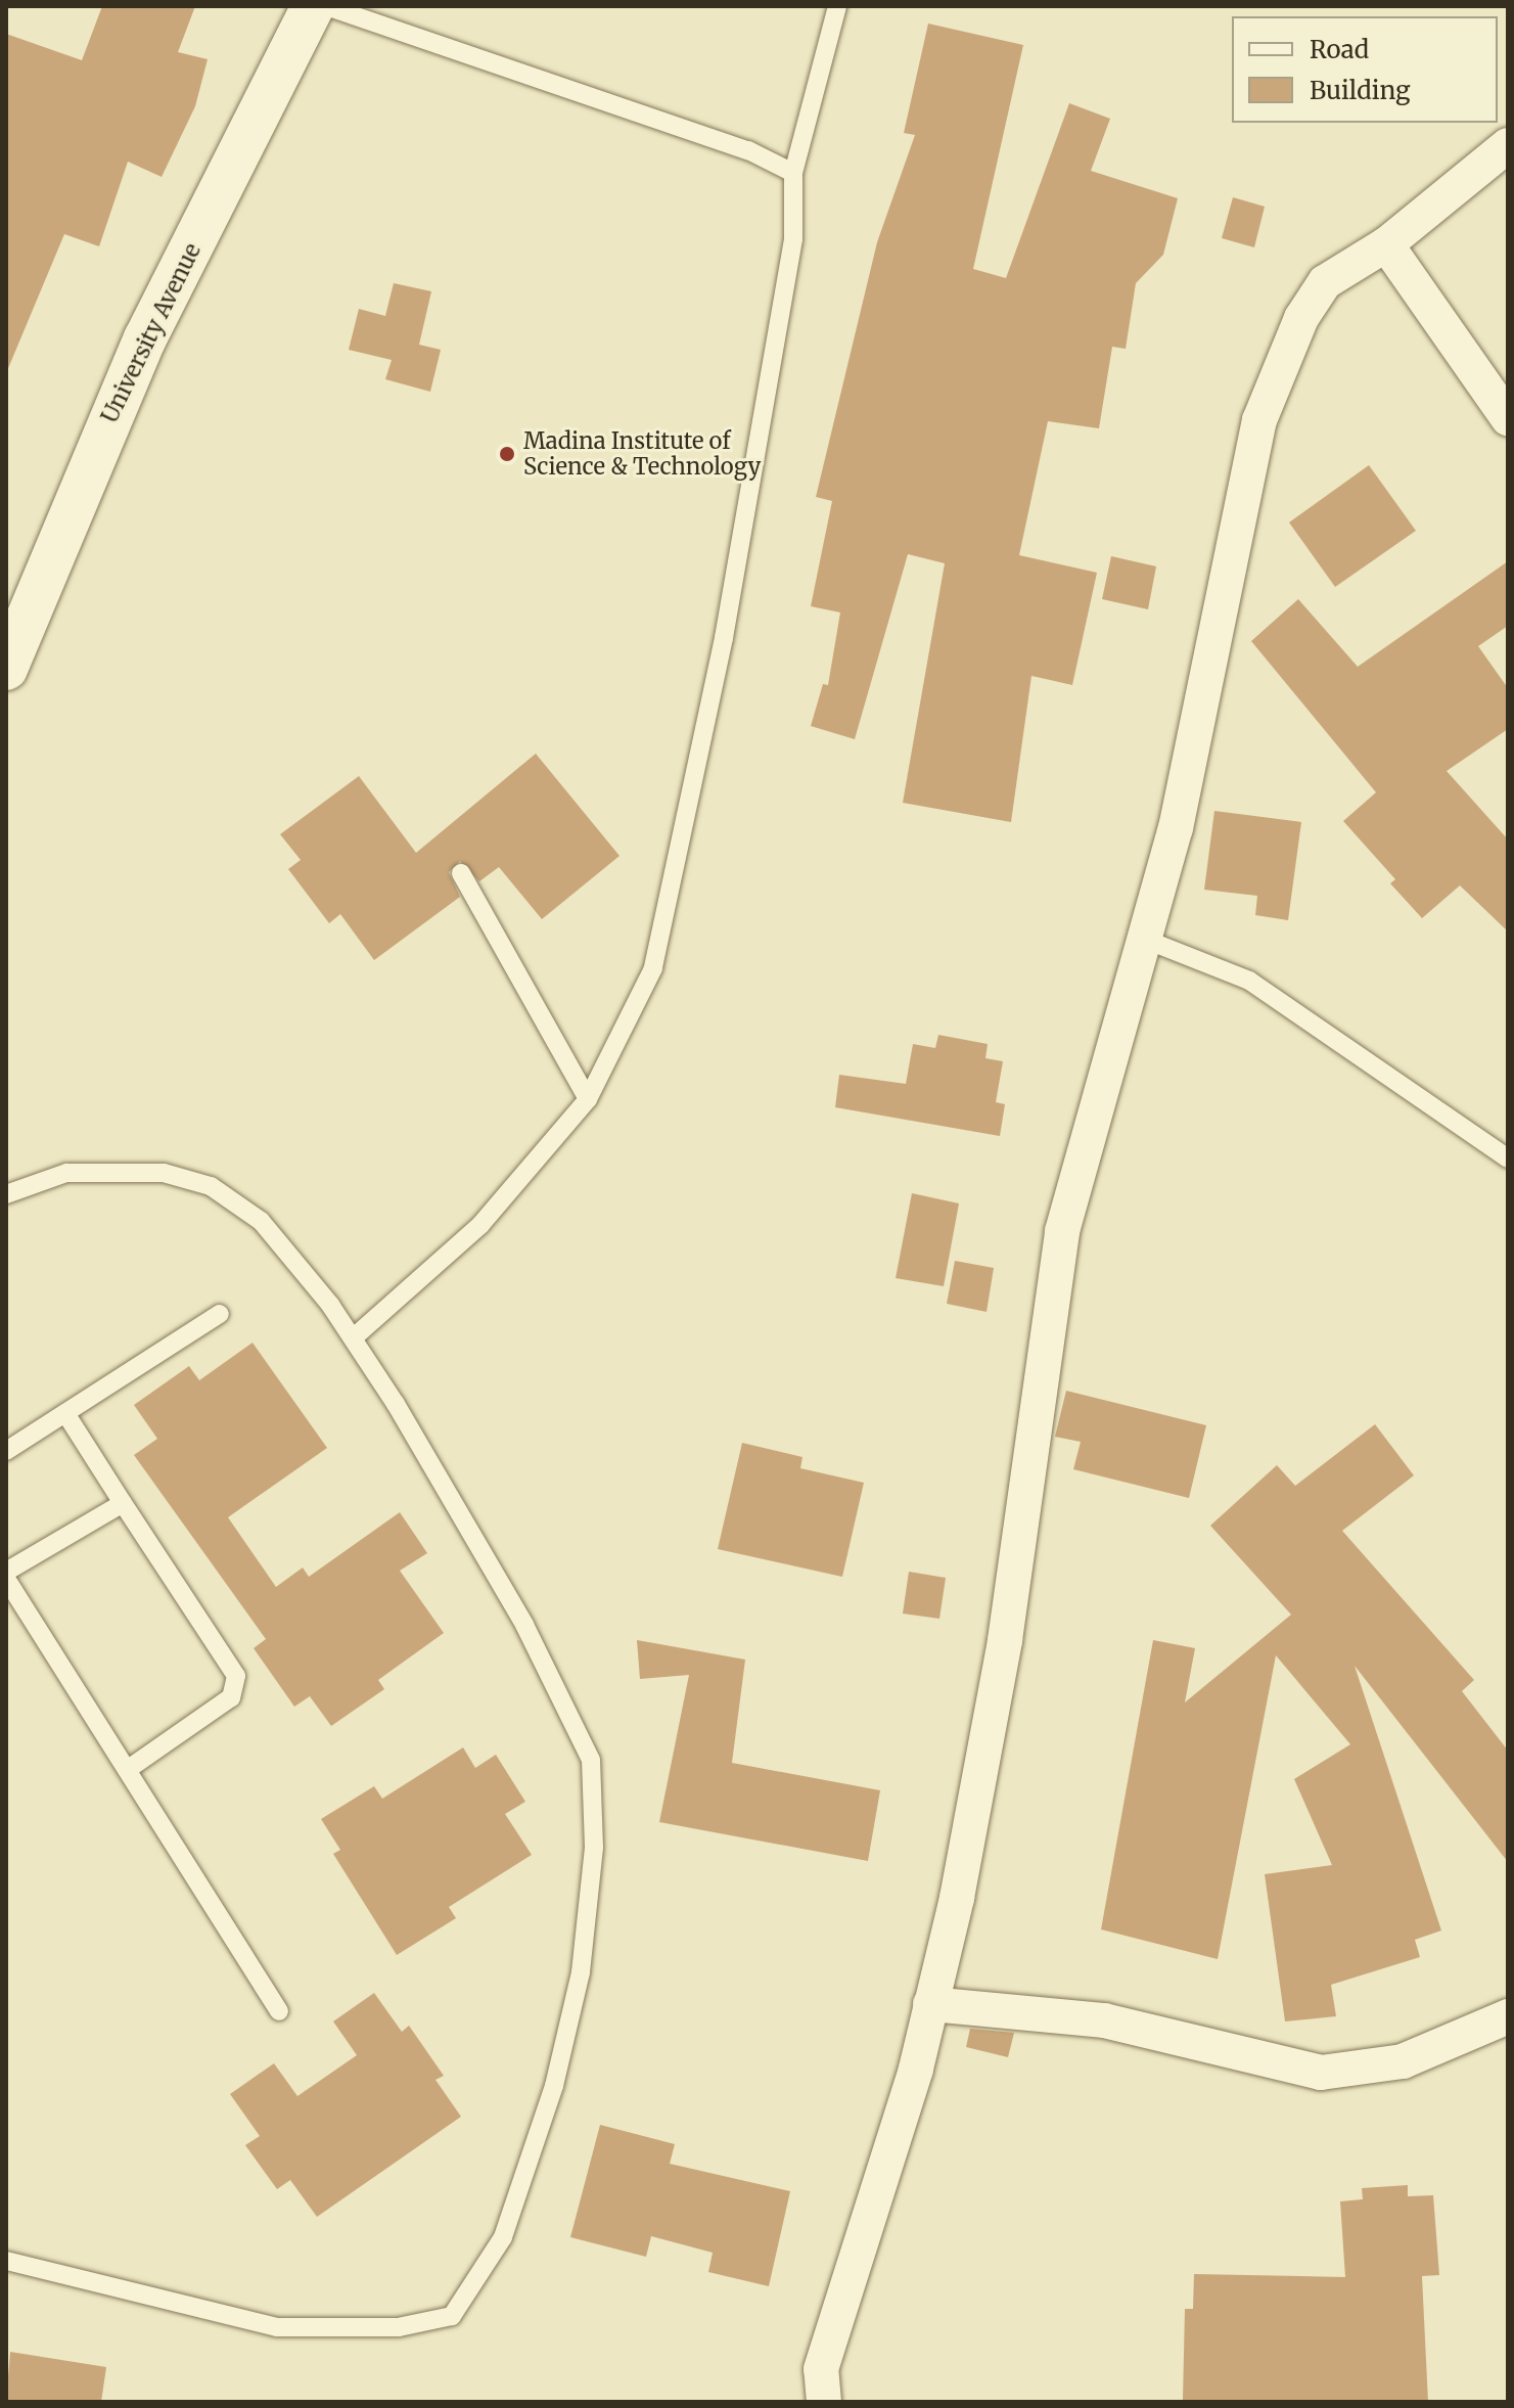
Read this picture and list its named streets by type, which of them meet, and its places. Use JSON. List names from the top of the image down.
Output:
{
  "streets": {
    "street": ["University Avenue"]
  },
  "places": ["Madina Institute of Science & Technology"],
  "legend": ["Road", "Building"]
}
